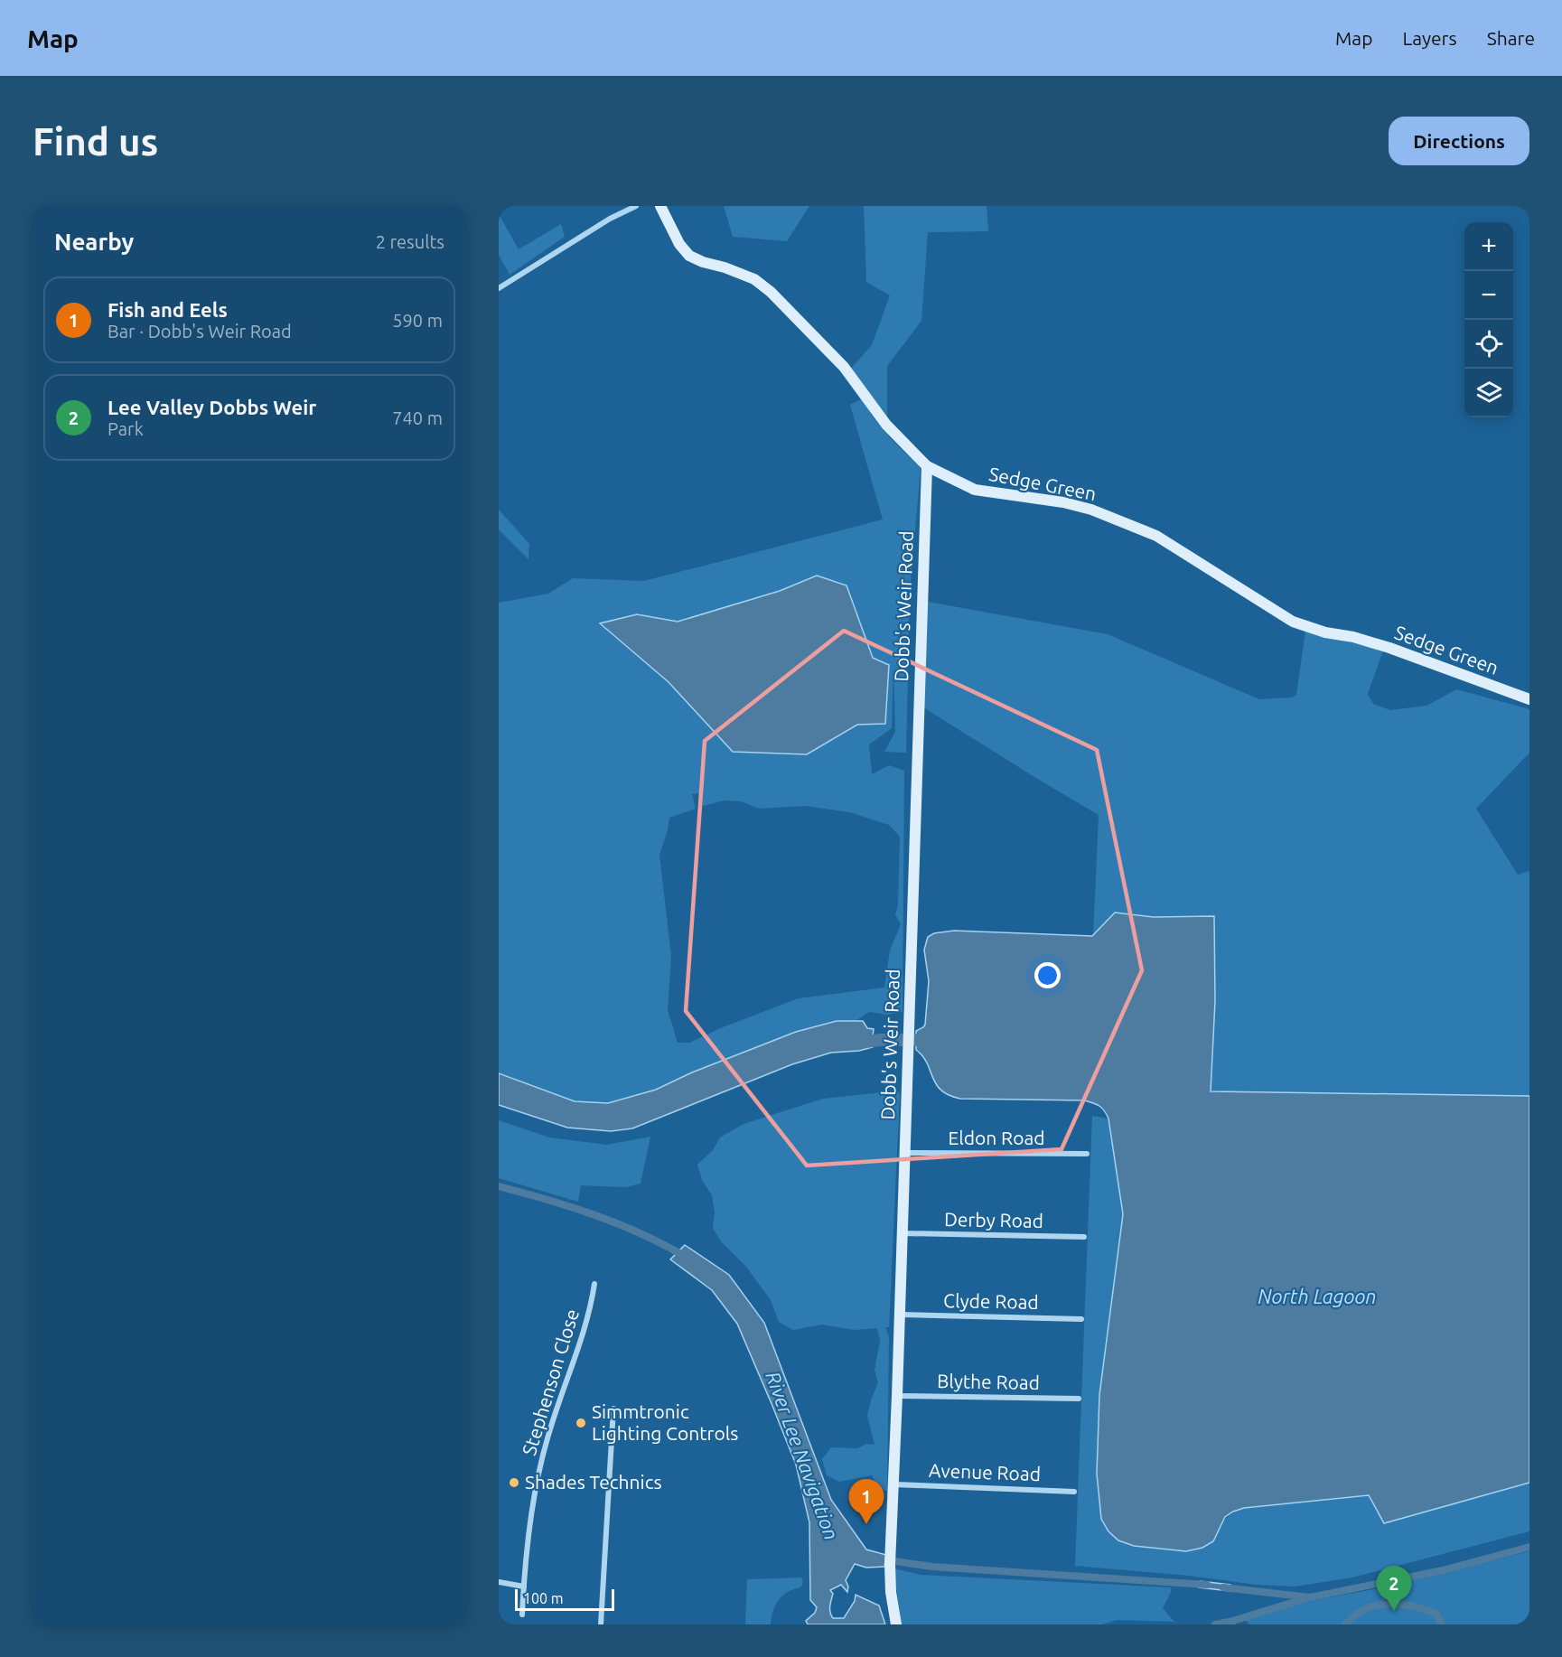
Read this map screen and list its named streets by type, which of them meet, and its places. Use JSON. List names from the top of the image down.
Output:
{
  "streets": {
    "street": [
      "Sedge Green",
      "Dobb's Weir Road",
      "Eldon Road",
      "Derby Road",
      "Clyde Road",
      "Stephenson Close",
      "Blythe Road",
      "Avenue Road"
    ]
  },
  "crossings": [
    ["Sedge Green", "Dobb's Weir Road"],
    ["Dobb's Weir Road", "Eldon Road"],
    ["Dobb's Weir Road", "Derby Road"],
    ["Dobb's Weir Road", "Clyde Road"],
    ["Dobb's Weir Road", "Blythe Road"],
    ["Dobb's Weir Road", "Avenue Road"]
  ],
  "water": ["North Lagoon", "River Lee Navigation"],
  "places": ["Simmtronic Lighting Controls", "Shades Technics"],
  "scale_bar": "100 m",
  "page": {
    "header": "Map",
    "nav": ["Map", "Layers", "Share"],
    "buttons": "Directions",
    "title": "Find us",
    "heading": ["Nearby", "2 results"],
    "map_buttons": ["+", "−"],
    "list": [
      {
        "mark": "1",
        "name": "Fish and Eels",
        "note": "Bar · Dobb's Weir Road",
        "value": "590 m"
      },
      {
        "mark": "2",
        "name": "Lee Valley Dobbs Weir",
        "note": "Park",
        "value": "740 m"
      }
    ],
    "pins": ["1", "2"],
    "scale": "100 m"
  }
}
